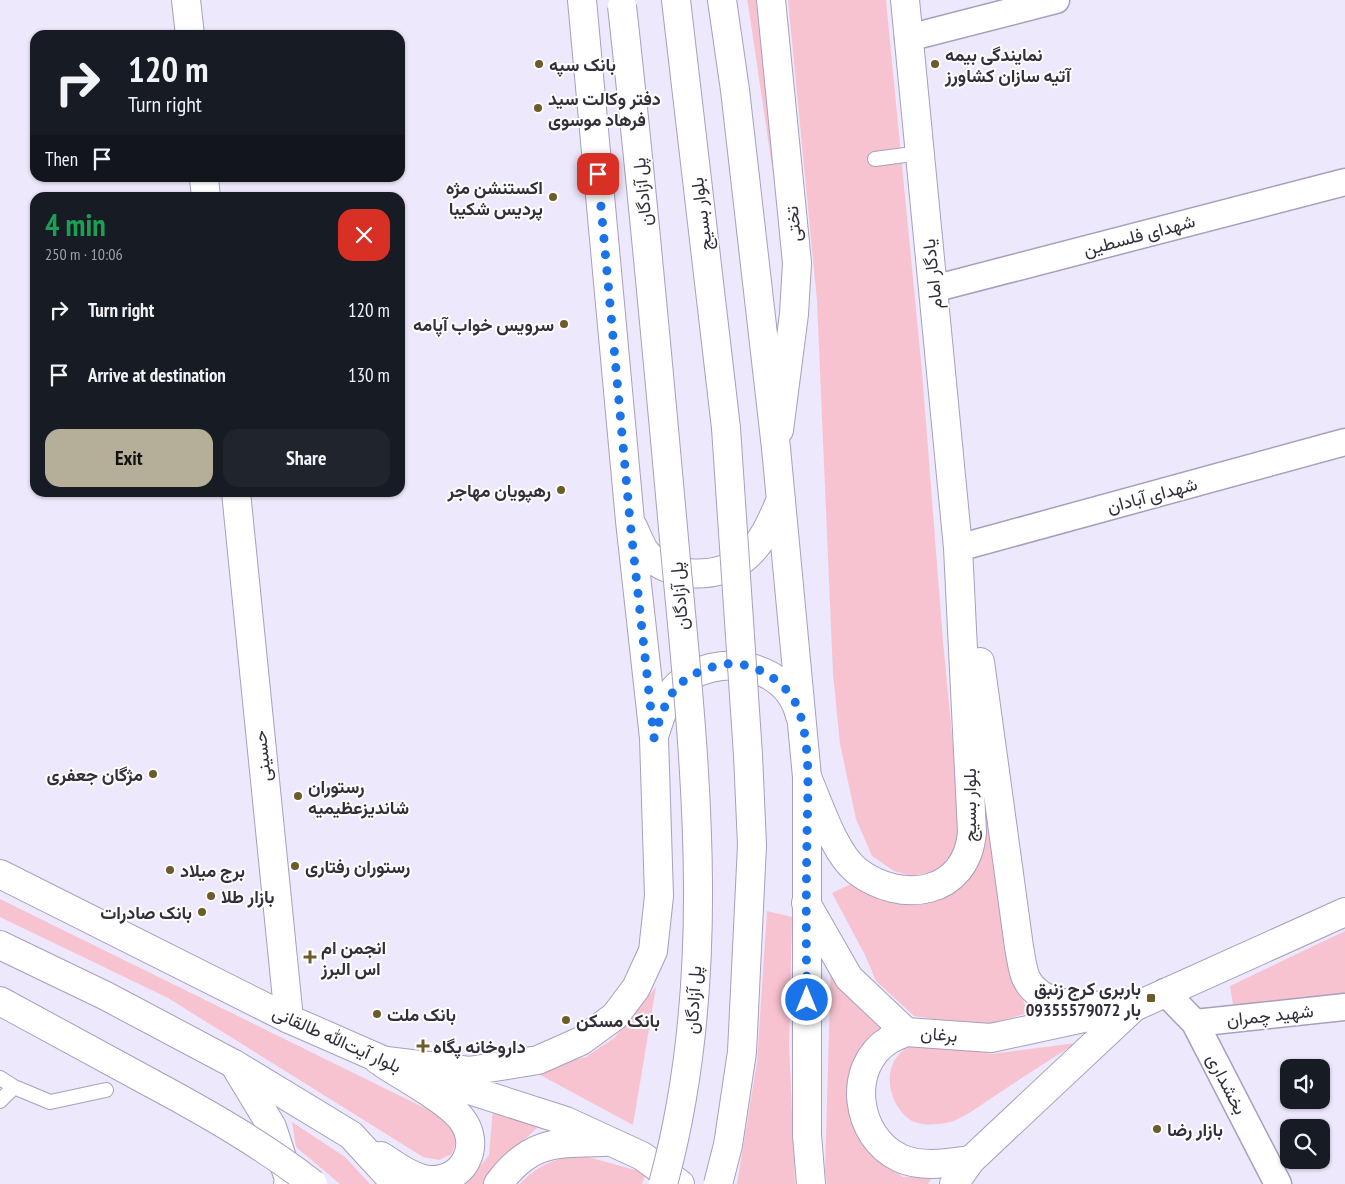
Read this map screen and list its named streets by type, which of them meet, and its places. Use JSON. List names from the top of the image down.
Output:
{
  "streets": {
    "main road": [
      "پل آزادگان",
      "بلوار بسیج",
      "تختی",
      "یادگار امام",
      "حسینی",
      "برغان",
      "بلوار آیت‌الله طالقانی"
    ],
    "street": [
      "شهدای فلسطین",
      "شهدای آبادان",
      "شهید چمران",
      "بخشداری"
    ]
  },
  "crossings": [
    ["بلوار بسیج", "یادگار امام"],
    ["بلوار بسیج", "شهدای آبادان"],
    ["شهدای فلسطین", "یادگار امام"],
    ["یادگار امام", "شهدای آبادان"],
    ["حسینی", "بلوار آیت‌الله طالقانی"],
    ["شهید چمران", "بخشداری"],
    ["برغان", "بخشداری"]
  ],
  "places": {
    "other": [
      "بانک سپه",
      "نمایندگی بیمه آتیه سازان کشاورز",
      "دفتر وکالت سید فرهاد موسوی",
      "اکستنشن مژه پردیس شکیبا",
      "سرویس خواب آپامه",
      "رهپویان مهاجر",
      "مژگان جعفری",
      "رستوران شاندیزعظیمیه",
      "رستوران رفتاری",
      "برج میلاد",
      "بازار طلا",
      "بانک صادرات",
      "بانک ملت",
      "بانک مسکن",
      "بازار رضا"
    ],
    "health": ["انجمن ام اس البرز", "داروخانه پگاه"],
    "transit": ["باربری کرج زنبق بار 09355579072"]
  },
  "page": {
    "turn": ["120 m", "Turn right"],
    "then": "Then",
    "heading": ["4 min", "250 m · 10:06"],
    "list": [
      {
        "name": "Turn right",
        "value": "120 m"
      },
      {
        "name": "Arrive at destination",
        "value": "130 m"
      }
    ],
    "buttons": ["Exit", "Share"]
  }
}
